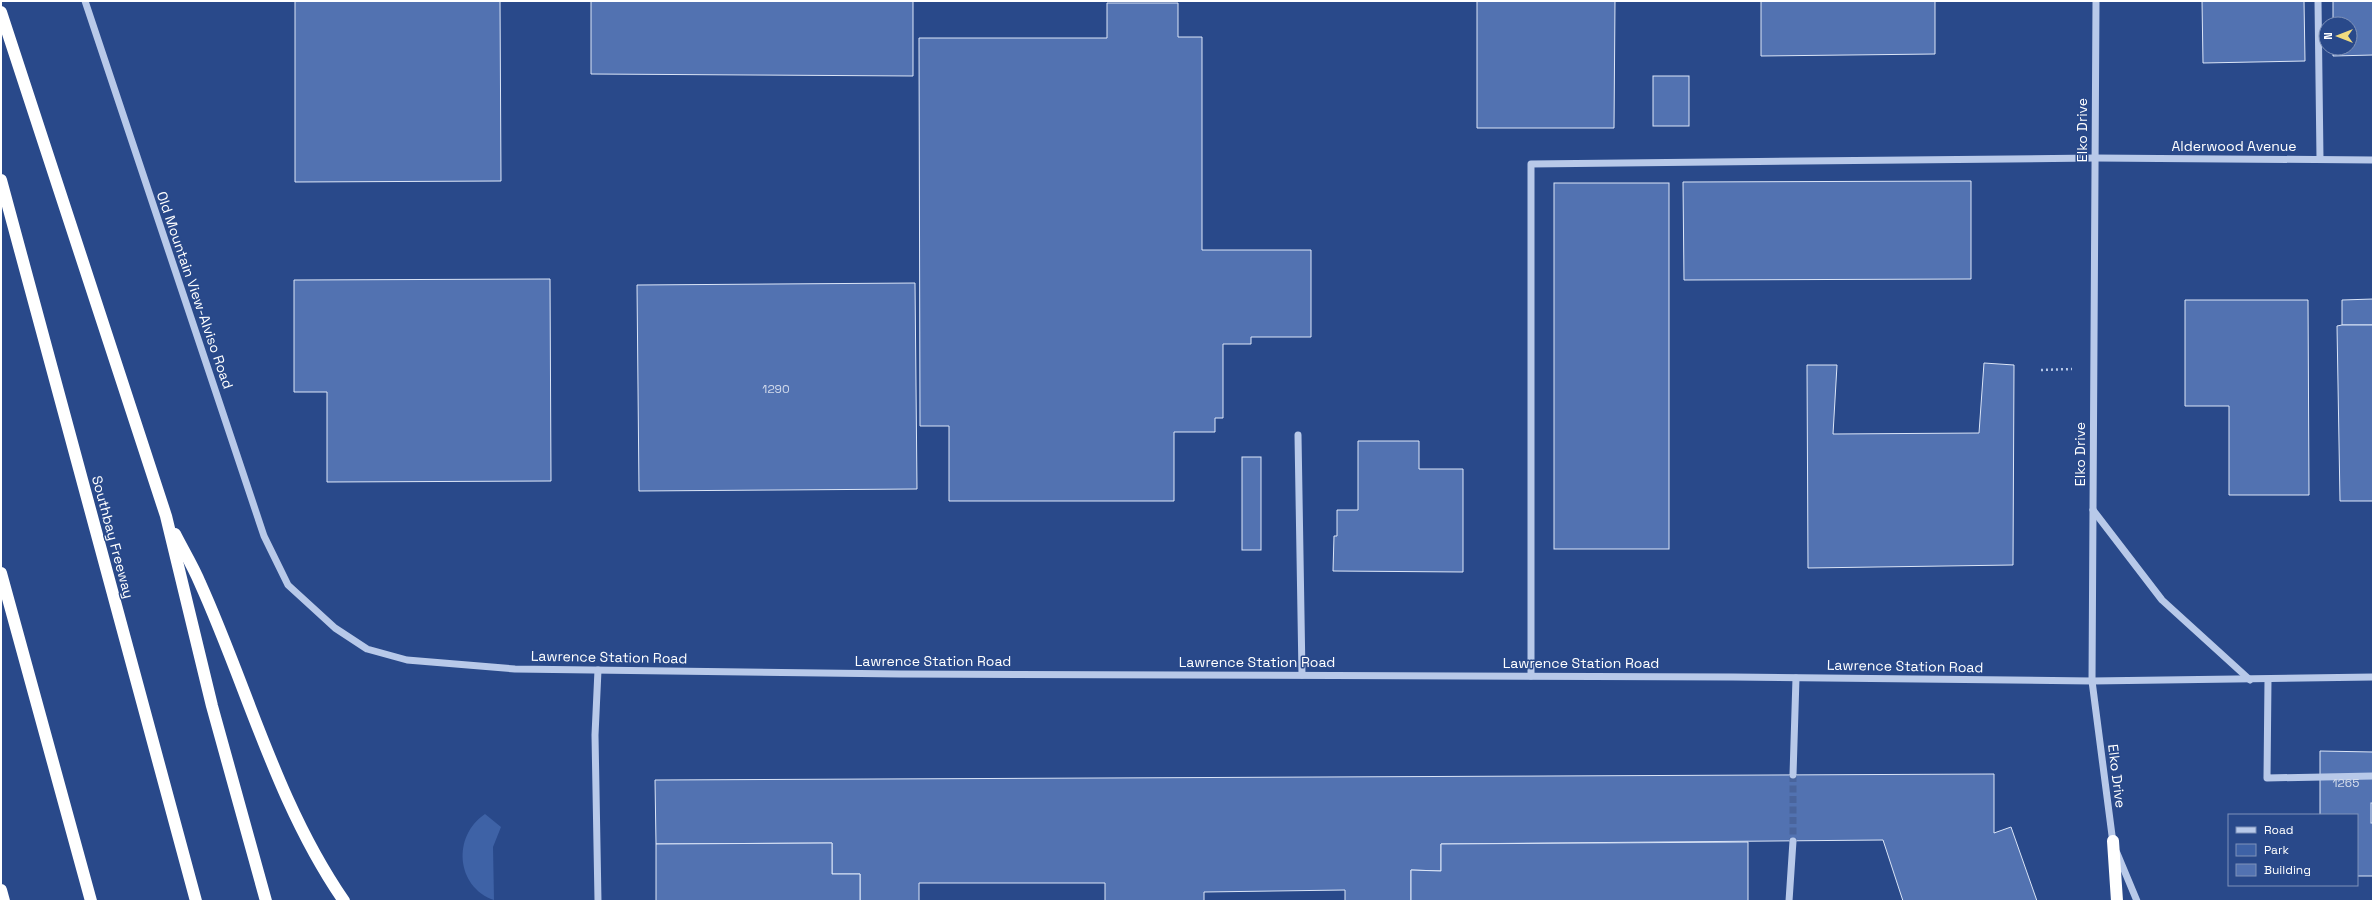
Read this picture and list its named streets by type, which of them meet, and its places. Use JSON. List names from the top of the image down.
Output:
{
  "streets": {
    "highway": ["Southbay Freeway"],
    "street": [
      "Elko Drive",
      "Alderwood Avenue",
      "Old Mountain View-Alviso Road",
      "Lawrence Station Road"
    ]
  },
  "crossings": [
    ["Elko Drive", "Alderwood Avenue"],
    ["Elko Drive", "Lawrence Station Road"],
    ["Alderwood Avenue", "Lawrence Station Road"],
    ["Old Mountain View-Alviso Road", "Lawrence Station Road"]
  ],
  "house_numbers": ["1290", "1265"],
  "legend": ["Road", "Park", "Building"],
  "north": "left"
}
